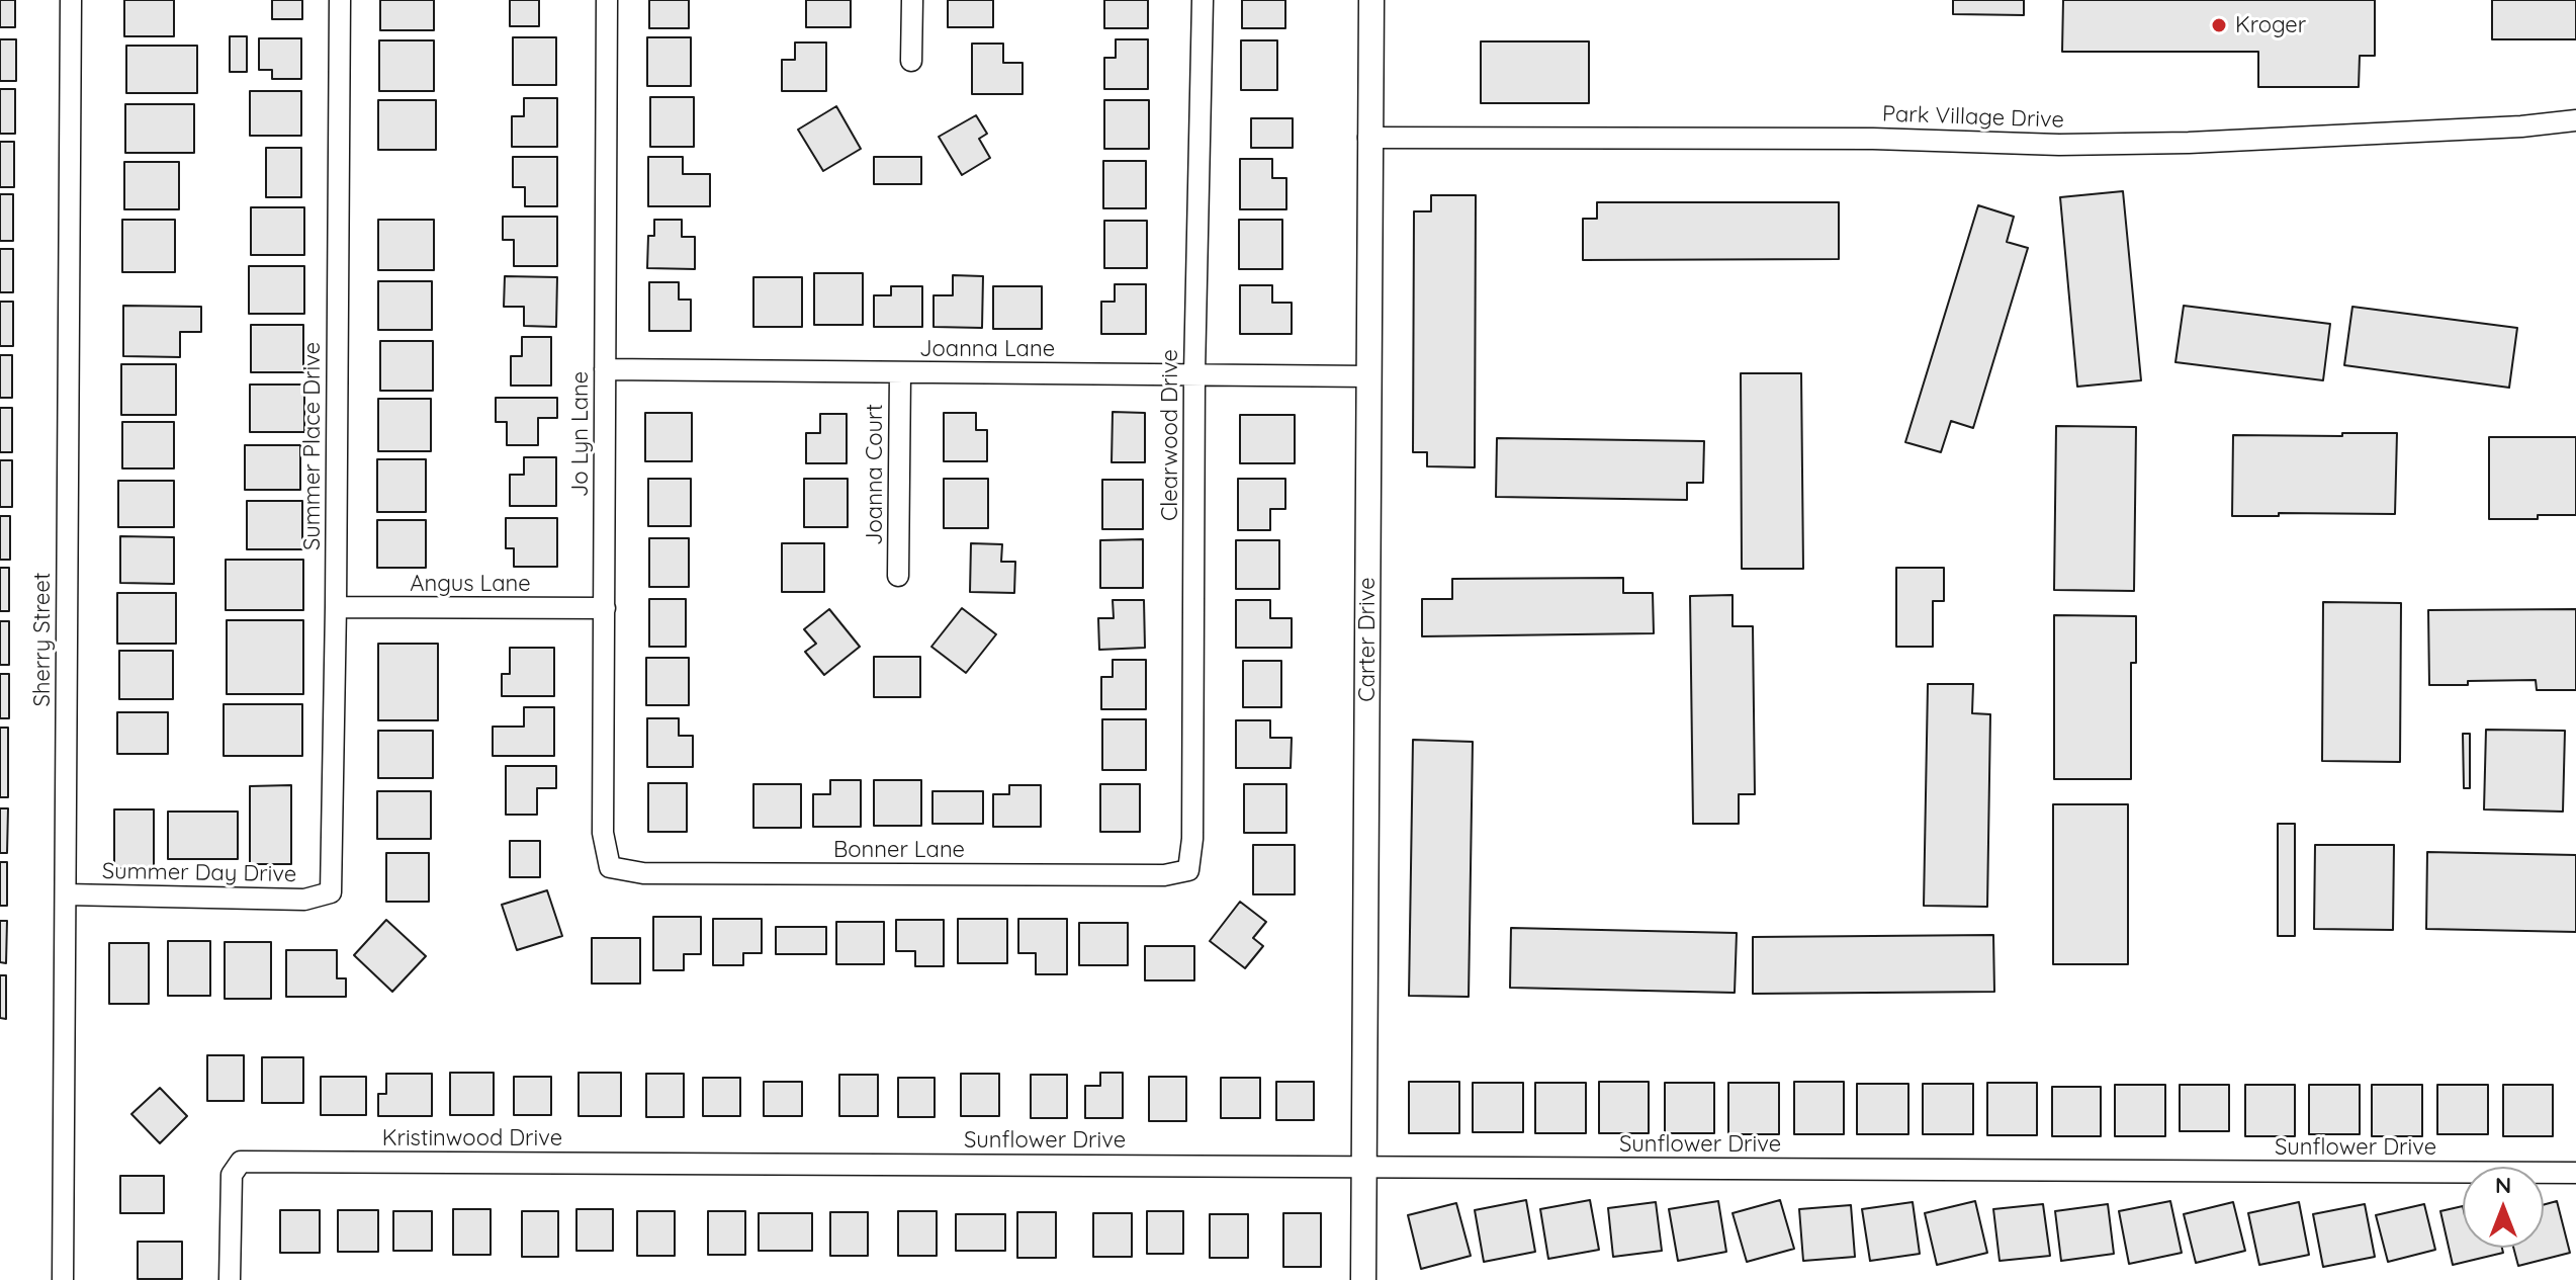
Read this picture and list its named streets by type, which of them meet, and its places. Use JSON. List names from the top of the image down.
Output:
{
  "streets": {
    "street": [
      "Park Village Drive",
      "Joanna Lane",
      "Jo Lyn Lane",
      "Clearwood Drive",
      "Summer Place Drive",
      "Joanna Court",
      "Angus Lane",
      "Sherry Street",
      "Carter Drive",
      "Bonner Lane",
      "Summer Day Drive",
      "Kristinwood Drive",
      "Sunflower Drive"
    ]
  },
  "crossings": [
    ["Park Village Drive", "Carter Drive"],
    ["Joanna Lane", "Jo Lyn Lane"],
    ["Joanna Lane", "Clearwood Drive"],
    ["Joanna Lane", "Joanna Court"],
    ["Joanna Lane", "Carter Drive"],
    ["Jo Lyn Lane", "Angus Lane"],
    ["Jo Lyn Lane", "Bonner Lane"],
    ["Clearwood Drive", "Bonner Lane"],
    ["Summer Place Drive", "Angus Lane"],
    ["Summer Place Drive", "Summer Day Drive"],
    ["Sherry Street", "Summer Day Drive"],
    ["Carter Drive", "Sunflower Drive"],
    ["Kristinwood Drive", "Sunflower Drive"]
  ],
  "places": ["Kroger"],
  "north": "top"
}
